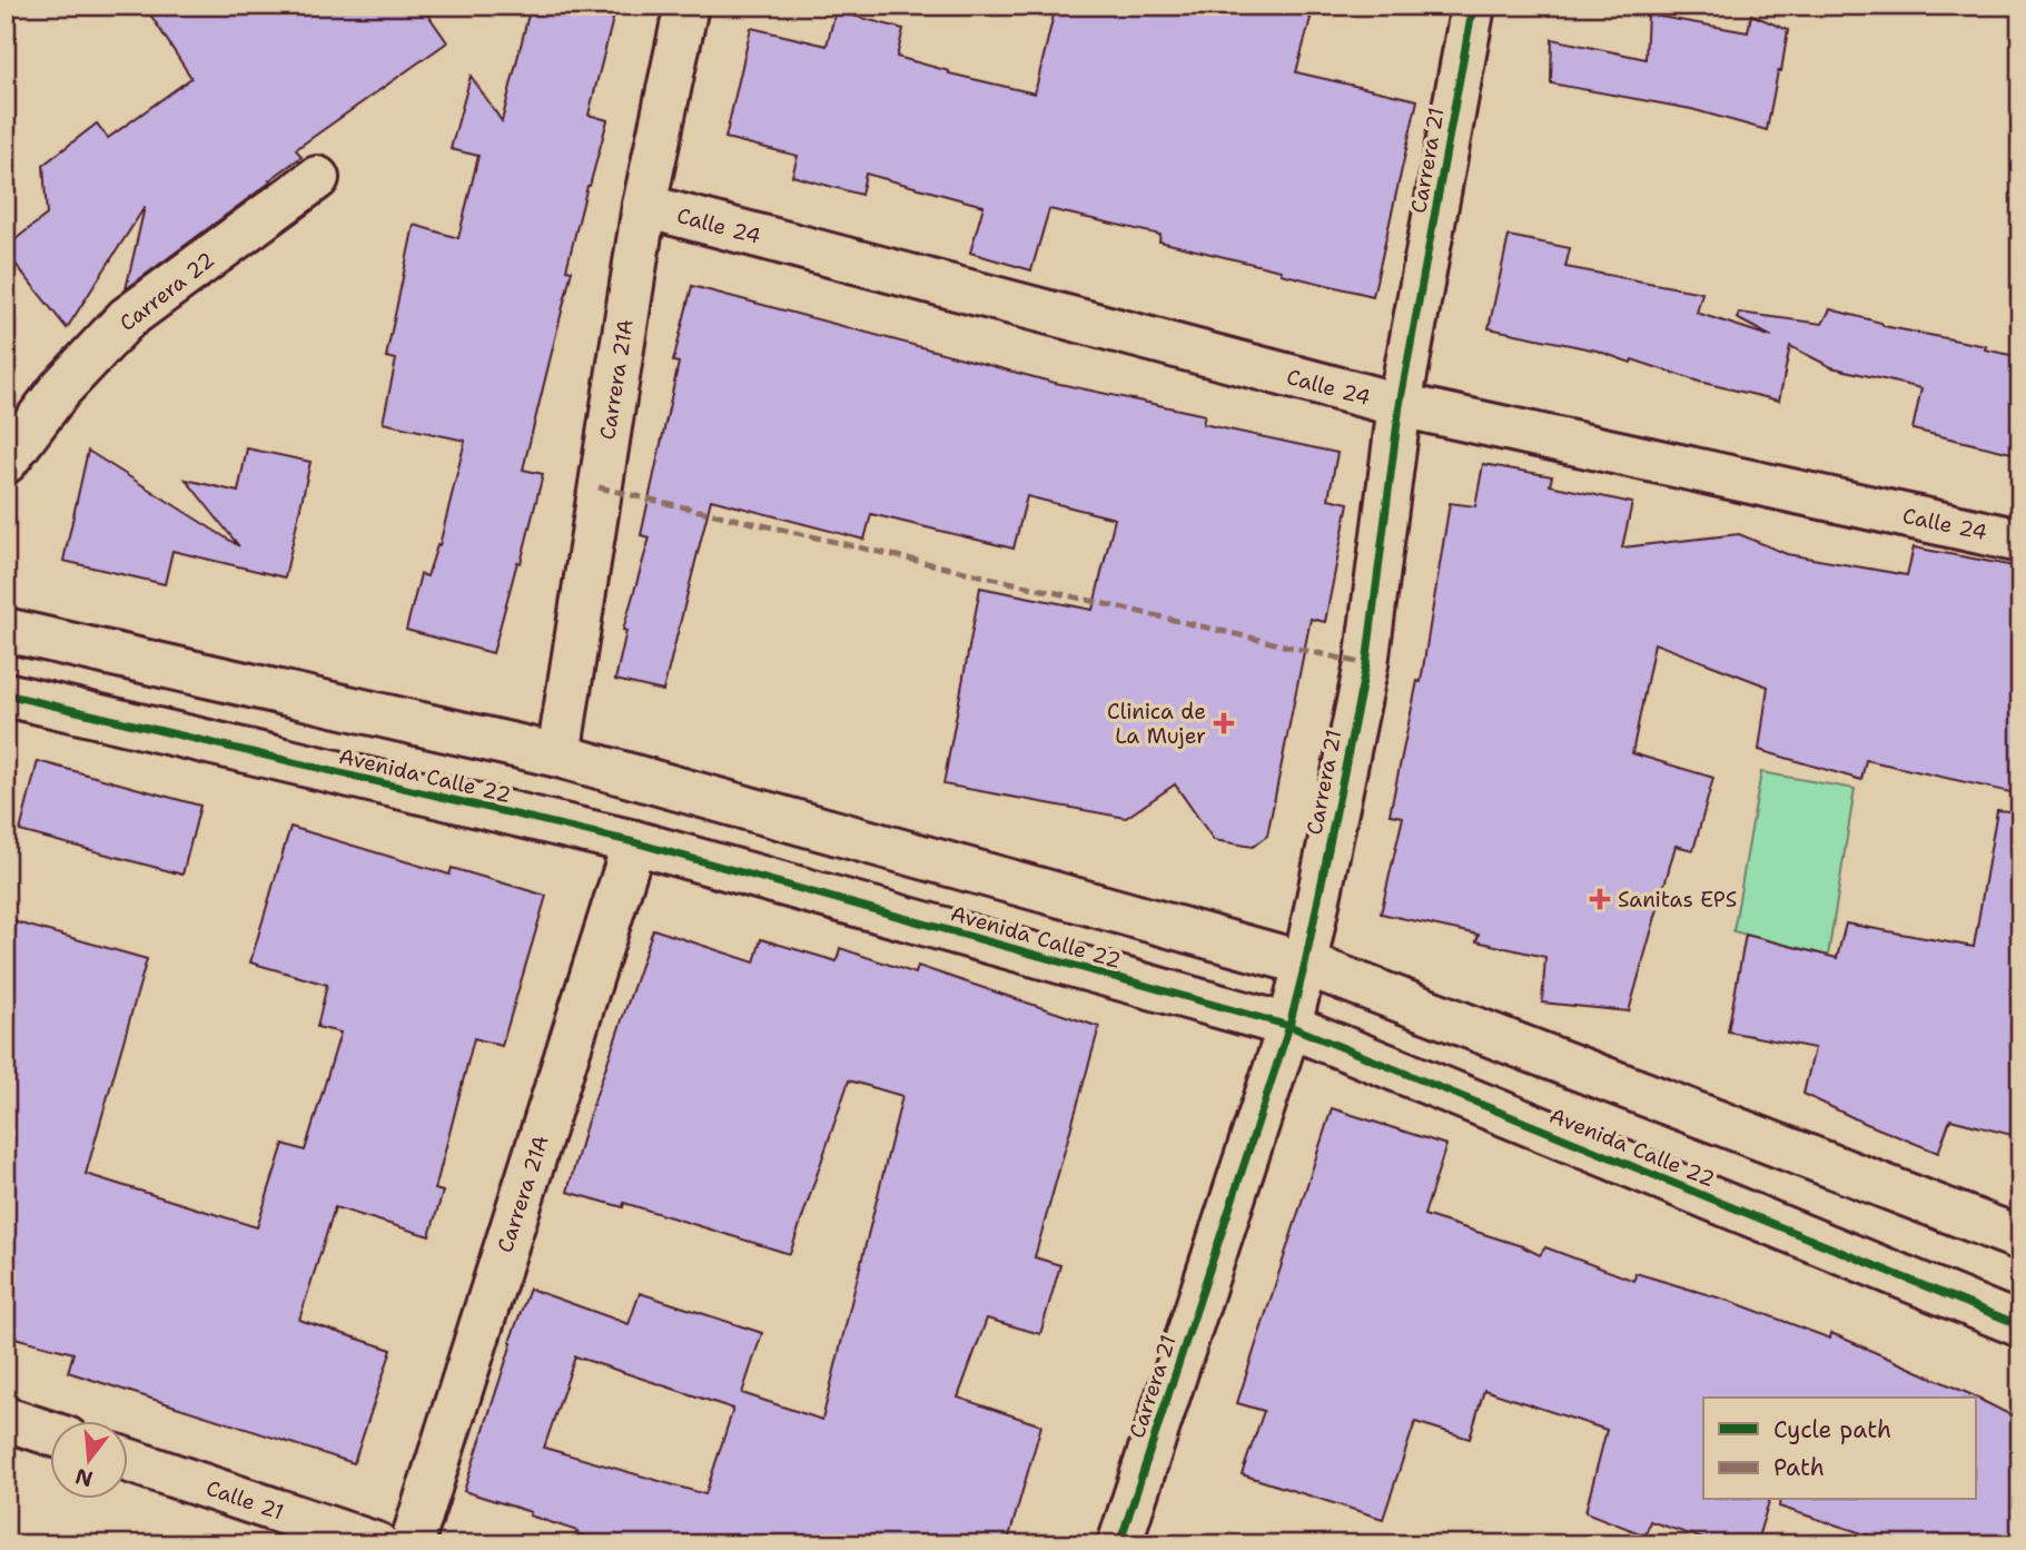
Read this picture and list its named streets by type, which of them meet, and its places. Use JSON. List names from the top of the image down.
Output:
{
  "streets": {
    "street": [
      "Carrera 21",
      "Calle 24",
      "Carrera 22",
      "Carrera 21A",
      "Avenida Calle 22",
      "Calle 21"
    ]
  },
  "crossings": [
    ["Carrera 21", "Calle 24"],
    ["Carrera 21", "Avenida Calle 22"],
    ["Calle 24", "Carrera 21A"],
    ["Carrera 21A", "Avenida Calle 22"]
  ],
  "places": {
    "health": ["Clinica de La Mujer", "Sanitas EPS"]
  },
  "legend": ["Cycle path", "Path"],
  "north": "bottom"
}
